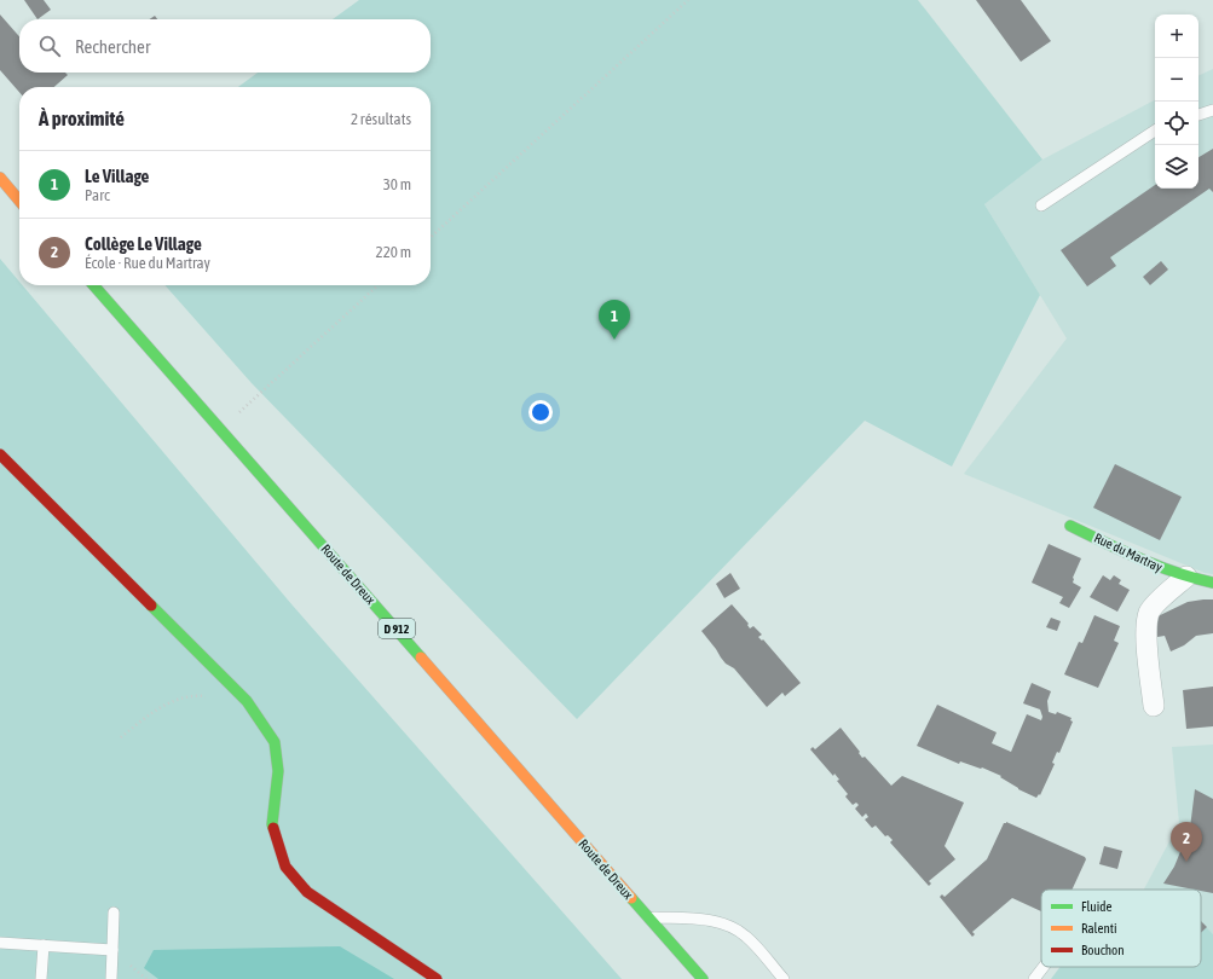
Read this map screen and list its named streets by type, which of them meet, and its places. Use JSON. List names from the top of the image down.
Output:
{
  "streets": {
    "main road": ["Rue du Martray", "Route de Dreux", "D 912"]
  },
  "legend": ["Fluide", "Ralenti", "Bouchon"],
  "page": {
    "map_buttons": ["+", "−"],
    "search": "Rechercher",
    "heading": ["À proximité", "2 résultats"],
    "list": [
      {
        "mark": "1",
        "name": "Le Village",
        "note": "Parc",
        "value": "30 m"
      },
      {
        "mark": "2",
        "name": "Collège Le Village",
        "note": "École · Rue du Martray",
        "value": "220 m"
      }
    ],
    "pins": ["1", "2"]
  }
}
